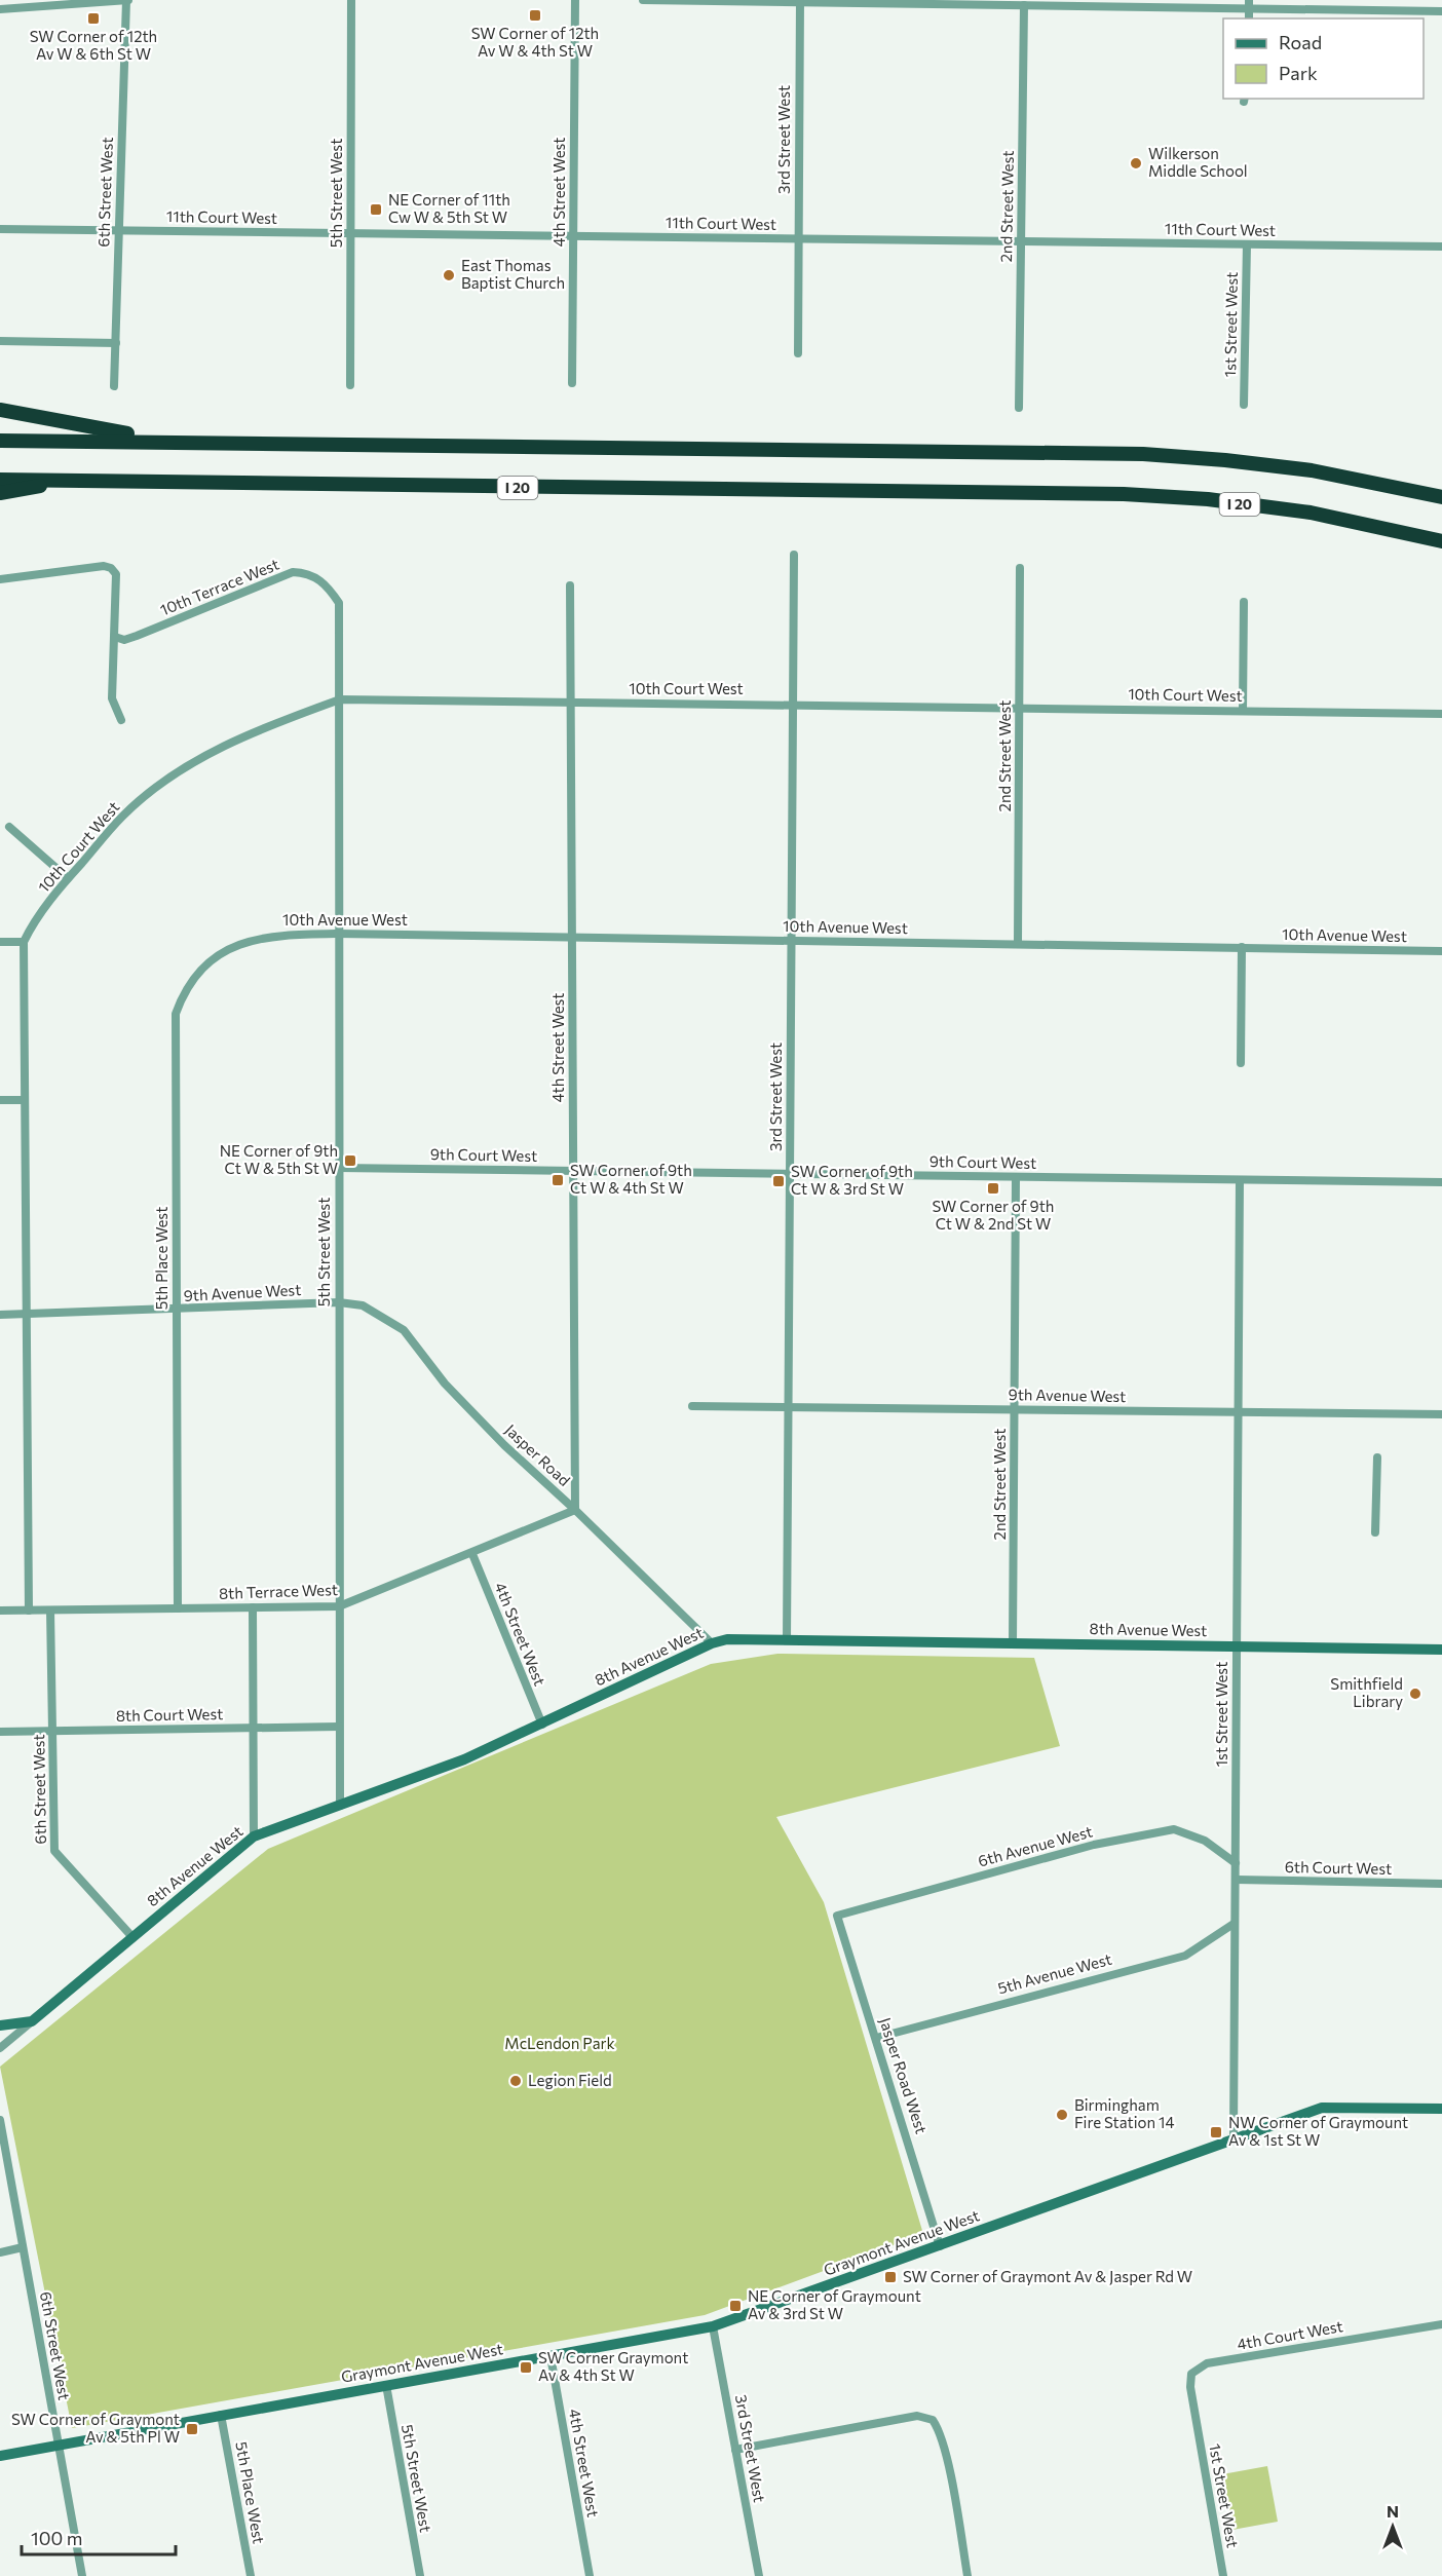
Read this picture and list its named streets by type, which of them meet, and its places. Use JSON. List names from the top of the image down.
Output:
{
  "streets": {
    "highway": ["I 20"],
    "main road": ["8th Avenue West", "Graymont Avenue West"],
    "street": [
      "3rd Street West",
      "6th Street West",
      "4th Street West",
      "5th Street West",
      "2nd Street West",
      "11th Court West",
      "1st Street West",
      "10th Terrace West",
      "10th Court West",
      "10th Avenue West",
      "9th Court West",
      "5th Place West",
      "9th Avenue West",
      "Jasper Road",
      "8th Terrace West",
      "8th Court West",
      "6th Avenue West",
      "6th Court West",
      "5th Avenue West",
      "Jasper Road West",
      "4th Court West"
    ]
  },
  "crossings": [
    ["3rd Street West", "11th Court West"],
    ["3rd Street West", "10th Court West"],
    ["3rd Street West", "10th Avenue West"],
    ["3rd Street West", "9th Court West"],
    ["3rd Street West", "9th Avenue West"],
    ["3rd Street West", "8th Avenue West"],
    ["3rd Street West", "Graymont Avenue West"],
    ["6th Street West", "11th Court West"],
    ["6th Street West", "8th Terrace West"],
    ["6th Street West", "8th Avenue West"],
    ["6th Street West", "8th Court West"],
    ["6th Street West", "Graymont Avenue West"],
    ["4th Street West", "11th Court West"],
    ["4th Street West", "10th Court West"],
    ["4th Street West", "10th Avenue West"],
    ["4th Street West", "9th Court West"],
    ["4th Street West", "Jasper Road"],
    ["4th Street West", "8th Terrace West"],
    ["4th Street West", "8th Avenue West"],
    ["4th Street West", "Graymont Avenue West"],
    ["5th Street West", "11th Court West"],
    ["5th Street West", "10th Terrace West"],
    ["5th Street West", "10th Court West"],
    ["5th Street West", "10th Avenue West"],
    ["5th Street West", "9th Court West"],
    ["5th Street West", "9th Avenue West"],
    ["5th Street West", "Jasper Road"],
    ["5th Street West", "8th Terrace West"],
    ["5th Street West", "8th Avenue West"],
    ["5th Street West", "8th Court West"],
    ["5th Street West", "Graymont Avenue West"],
    ["2nd Street West", "11th Court West"],
    ["2nd Street West", "10th Court West"],
    ["2nd Street West", "10th Avenue West"],
    ["2nd Street West", "9th Court West"],
    ["2nd Street West", "9th Avenue West"],
    ["2nd Street West", "8th Avenue West"],
    ["11th Court West", "1st Street West"],
    ["1st Street West", "9th Court West"],
    ["1st Street West", "9th Avenue West"],
    ["1st Street West", "8th Avenue West"],
    ["1st Street West", "6th Avenue West"],
    ["1st Street West", "6th Court West"],
    ["1st Street West", "5th Avenue West"],
    ["1st Street West", "Graymont Avenue West"],
    ["1st Street West", "4th Court West"],
    ["10th Terrace West", "10th Court West"],
    ["10th Avenue West", "5th Place West"],
    ["5th Place West", "9th Avenue West"],
    ["5th Place West", "8th Terrace West"],
    ["5th Place West", "Graymont Avenue West"],
    ["9th Avenue West", "Jasper Road"],
    ["Jasper Road", "8th Terrace West"],
    ["Jasper Road", "8th Avenue West"],
    ["6th Avenue West", "Jasper Road West"],
    ["5th Avenue West", "Jasper Road West"],
    ["Jasper Road West", "Graymont Avenue West"]
  ],
  "parks": ["McLendon Park"],
  "places": {
    "transit": [
      "SW Corner of 12th Av W & 4th St W",
      "SW Corner of 12th Av W & 6th St W",
      "NE Corner of 11th Cw W & 5th St W",
      "NE Corner of 9th Ct W & 5th St W",
      "SW Corner of 9th Ct W & 4th St W",
      "SW Corner of 9th Ct W & 3rd St W",
      "SW Corner of 9th Ct W & 2nd St W",
      "NW Corner of Graymount Av & 1st St W",
      "SW Corner of Graymont Av & Jasper Rd W",
      "NE Corner of Graymount Av & 3rd St W",
      "SW Corner Graymont Av & 4th St W",
      "SW Corner of Graymont Av & 5th Pl W"
    ],
    "other": [
      "Wilkerson Middle School",
      "East Thomas Baptist Church",
      "Smithfield Library",
      "Legion Field",
      "Birmingham Fire Station 14"
    ]
  },
  "legend": ["Road", "Park"],
  "scale_bar": "100 m",
  "north": "top"
}
